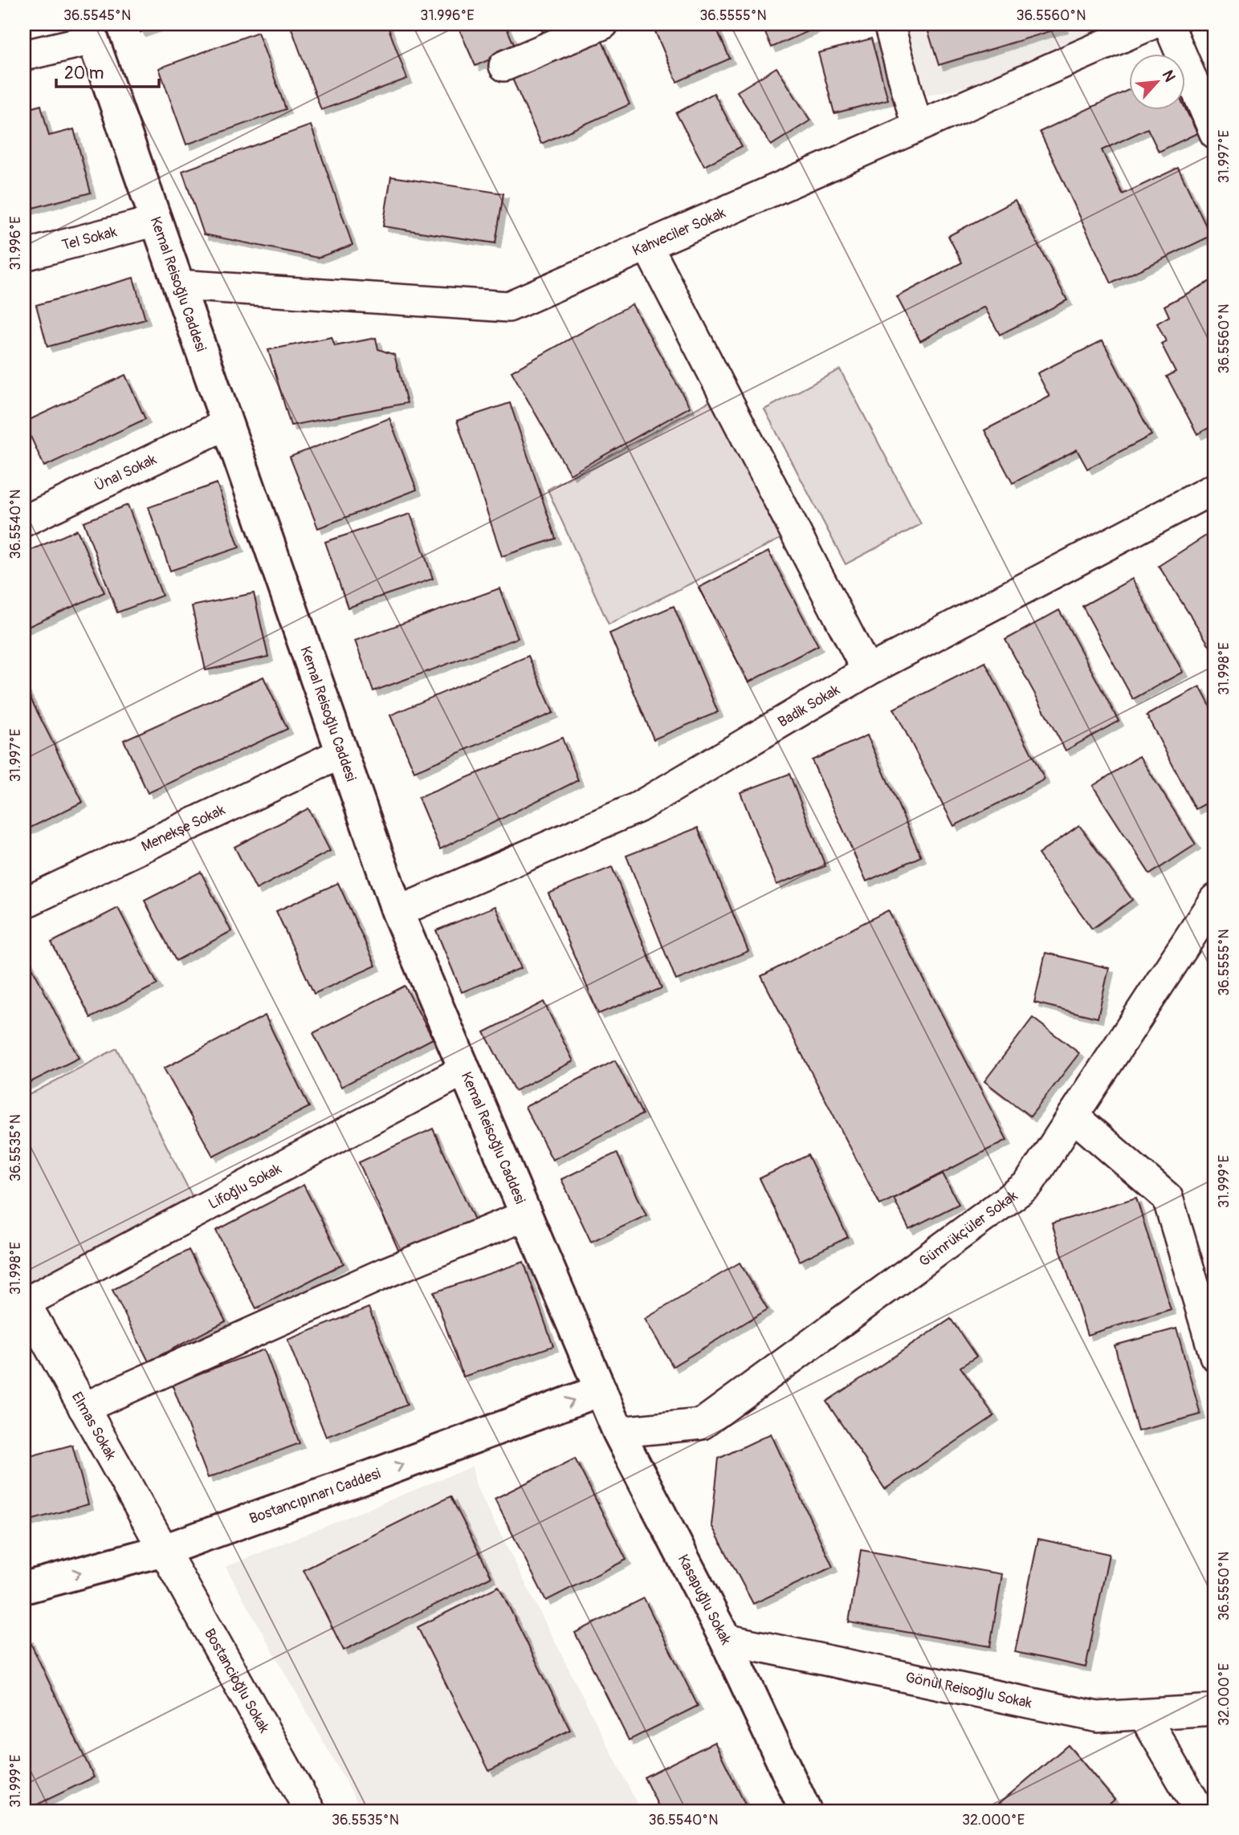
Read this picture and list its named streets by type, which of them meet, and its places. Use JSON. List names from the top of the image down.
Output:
{
  "streets": {
    "street": [
      "Kahveciler Sokak",
      "Tel Sokak",
      "Kemal Reisoğlu Caddesi",
      "Ünal Sokak",
      "Badik Sokak",
      "Menekşe Sokak",
      "Lifoğlu Sokak",
      "Gümrükçüler Sokak",
      "Elmas Sokak",
      "Bostancıpınarı Caddesi",
      "Kasapuğlu Sokak",
      "Bostancioğlu Sokak",
      "Gönül Reisoğlu Sokak"
    ]
  },
  "crossings": [
    ["Kahveciler Sokak", "Kemal Reisoğlu Caddesi"],
    ["Tel Sokak", "Kemal Reisoğlu Caddesi"],
    ["Kemal Reisoğlu Caddesi", "Ünal Sokak"],
    ["Kemal Reisoğlu Caddesi", "Badik Sokak"],
    ["Kemal Reisoğlu Caddesi", "Menekşe Sokak"],
    ["Kemal Reisoğlu Caddesi", "Lifoğlu Sokak"],
    ["Kemal Reisoğlu Caddesi", "Bostancıpınarı Caddesi"],
    ["Kemal Reisoğlu Caddesi", "Kasapuğlu Sokak"],
    ["Lifoğlu Sokak", "Elmas Sokak"],
    ["Gümrükçüler Sokak", "Kasapuğlu Sokak"],
    ["Elmas Sokak", "Bostancıpınarı Caddesi"],
    ["Elmas Sokak", "Bostancioğlu Sokak"],
    ["Bostancıpınarı Caddesi", "Kasapuğlu Sokak"],
    ["Bostancıpınarı Caddesi", "Bostancioğlu Sokak"],
    ["Kasapuğlu Sokak", "Gönül Reisoğlu Sokak"]
  ],
  "scale_bar": "20 m",
  "north": "top right",
  "coordinates": [
    "36.5545°N",
    "31.996°E",
    "36.5555°N",
    "36.5560°N",
    "31.997°E",
    "36.5540°N",
    "31.998°E",
    "36.5535°N",
    "31.999°E",
    "36.5550°N",
    "32.000°E"
  ]
}
